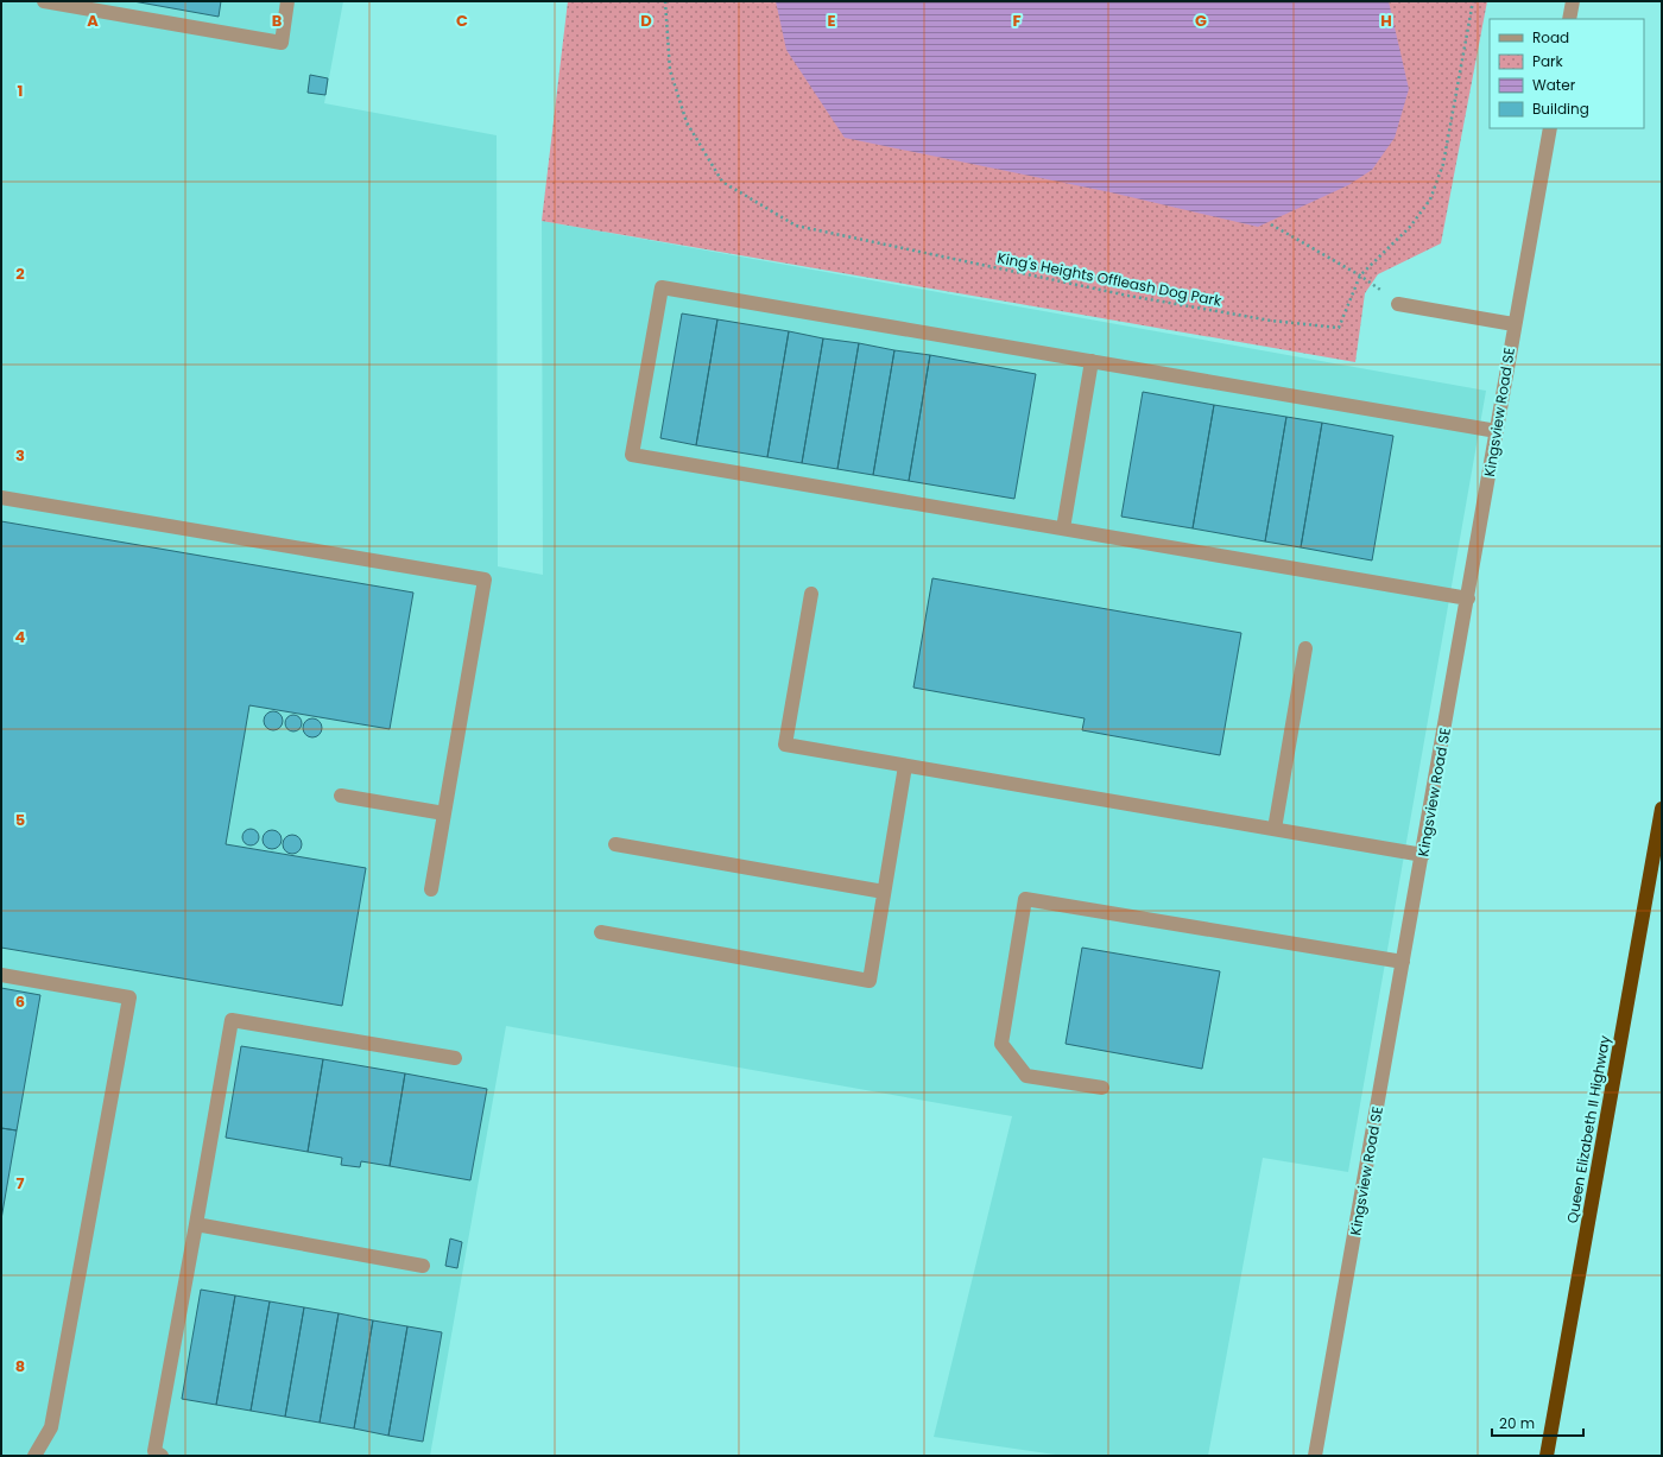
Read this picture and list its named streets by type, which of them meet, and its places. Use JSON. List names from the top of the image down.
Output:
{
  "streets": {
    "highway": ["Queen Elizabeth II Highway"],
    "street": ["Kingsview Road SE"],
    "path": ["King's Heights Offleash Dog Park"]
  },
  "legend": [
    "Road",
    "Park",
    "Water",
    "Building"
  ],
  "scale_bar": "20 m",
  "grid": {
    "columns": [
      "A",
      "B",
      "C",
      "D",
      "E",
      "F",
      "G",
      "H"
    ],
    "rows": [
      "1",
      "2",
      "3",
      "4",
      "5",
      "6",
      "7",
      "8"
    ]
  }
}
